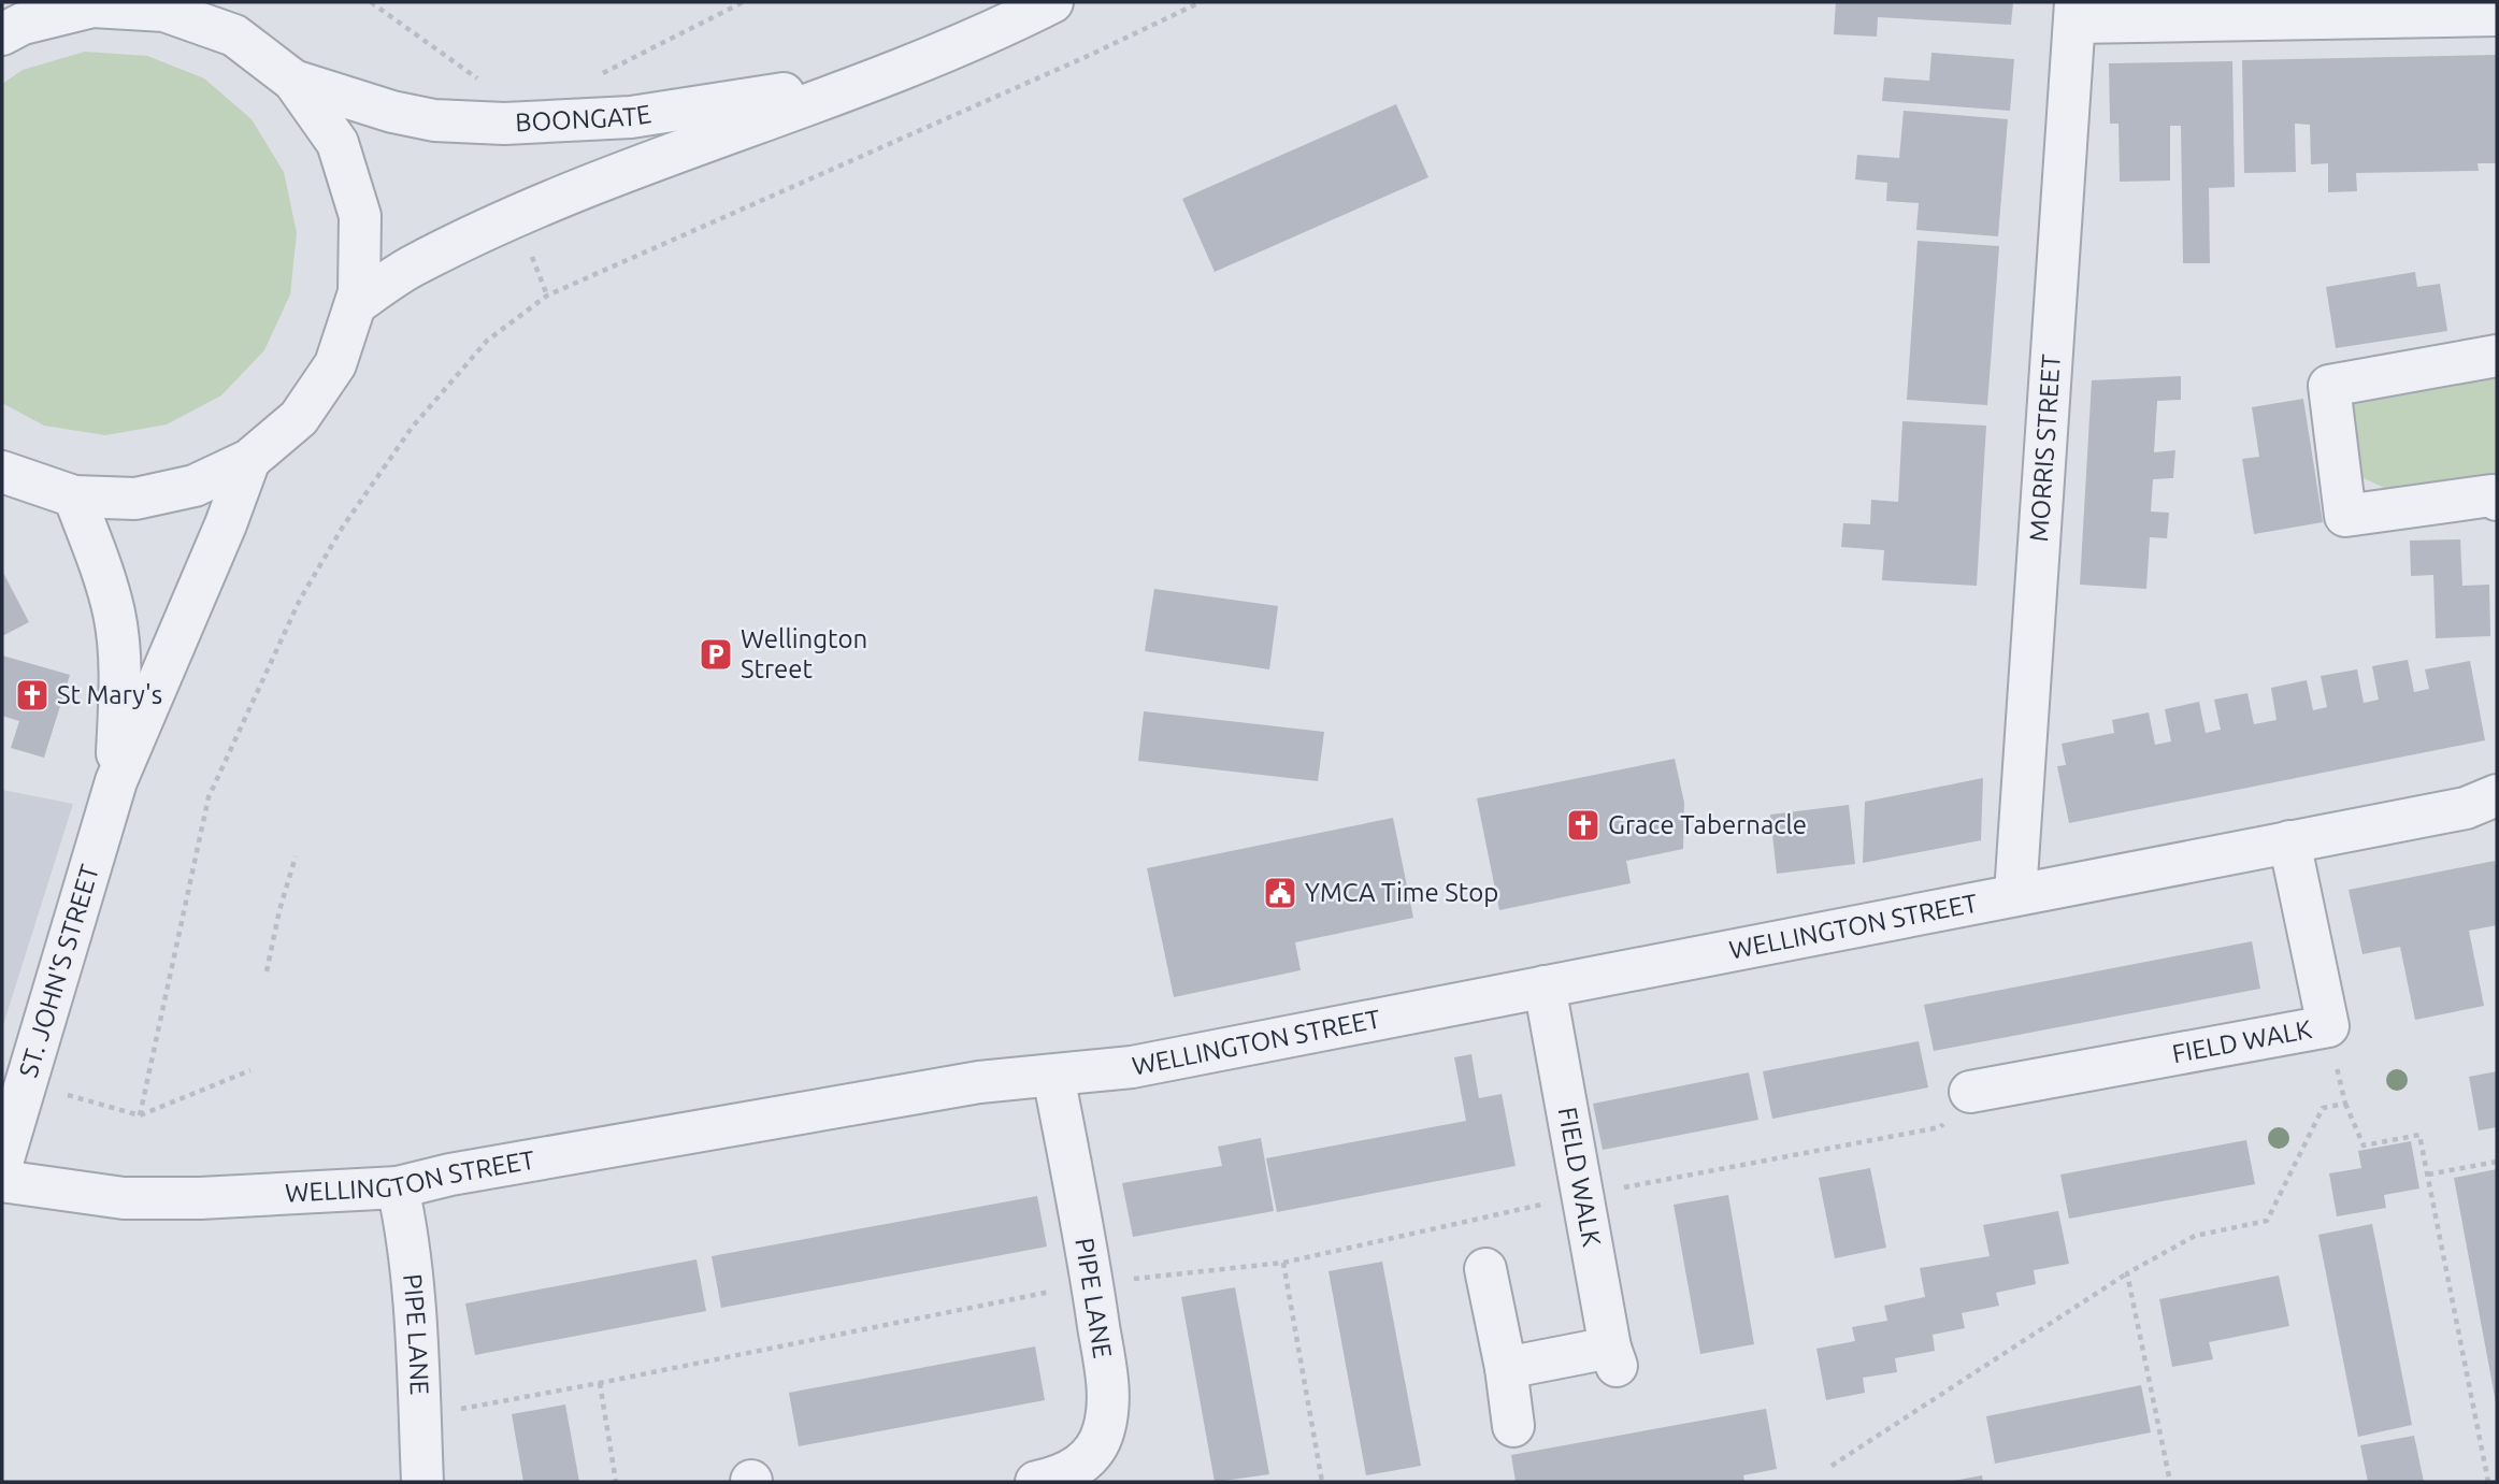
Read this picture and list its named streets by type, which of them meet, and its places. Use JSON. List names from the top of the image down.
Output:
{
  "streets": {
    "street": [
      "BOONGATE",
      "MORRIS STREET",
      "WELLINGTON STREET",
      "ST. JOHN'S STREET",
      "FIELD WALK",
      "PIPE LANE"
    ]
  },
  "crossings": [
    ["MORRIS STREET", "WELLINGTON STREET"],
    ["WELLINGTON STREET", "FIELD WALK"],
    ["WELLINGTON STREET", "PIPE LANE"]
  ],
  "places": {
    "parking": ["Wellington Street"],
    "church": ["St Mary's", "Grace Tabernacle"],
    "public building": ["YMCA Time Stop"]
  }
}
